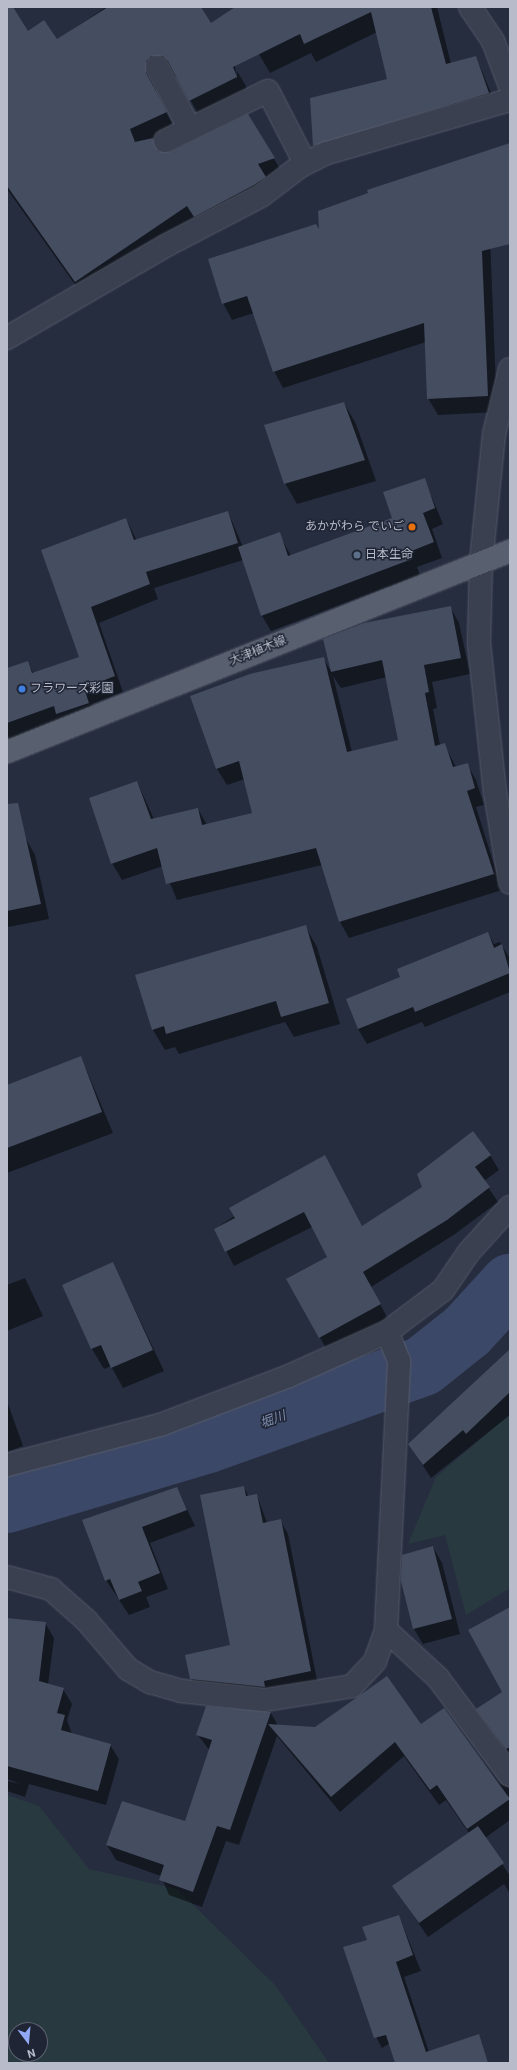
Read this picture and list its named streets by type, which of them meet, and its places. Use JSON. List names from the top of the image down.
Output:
{
  "streets": {
    "main road": ["大津植木線"]
  },
  "water": ["堀川"],
  "places": ["あかがわら でいご", "日本生命", "フラワーズ彩園"],
  "north": "bottom"
}
